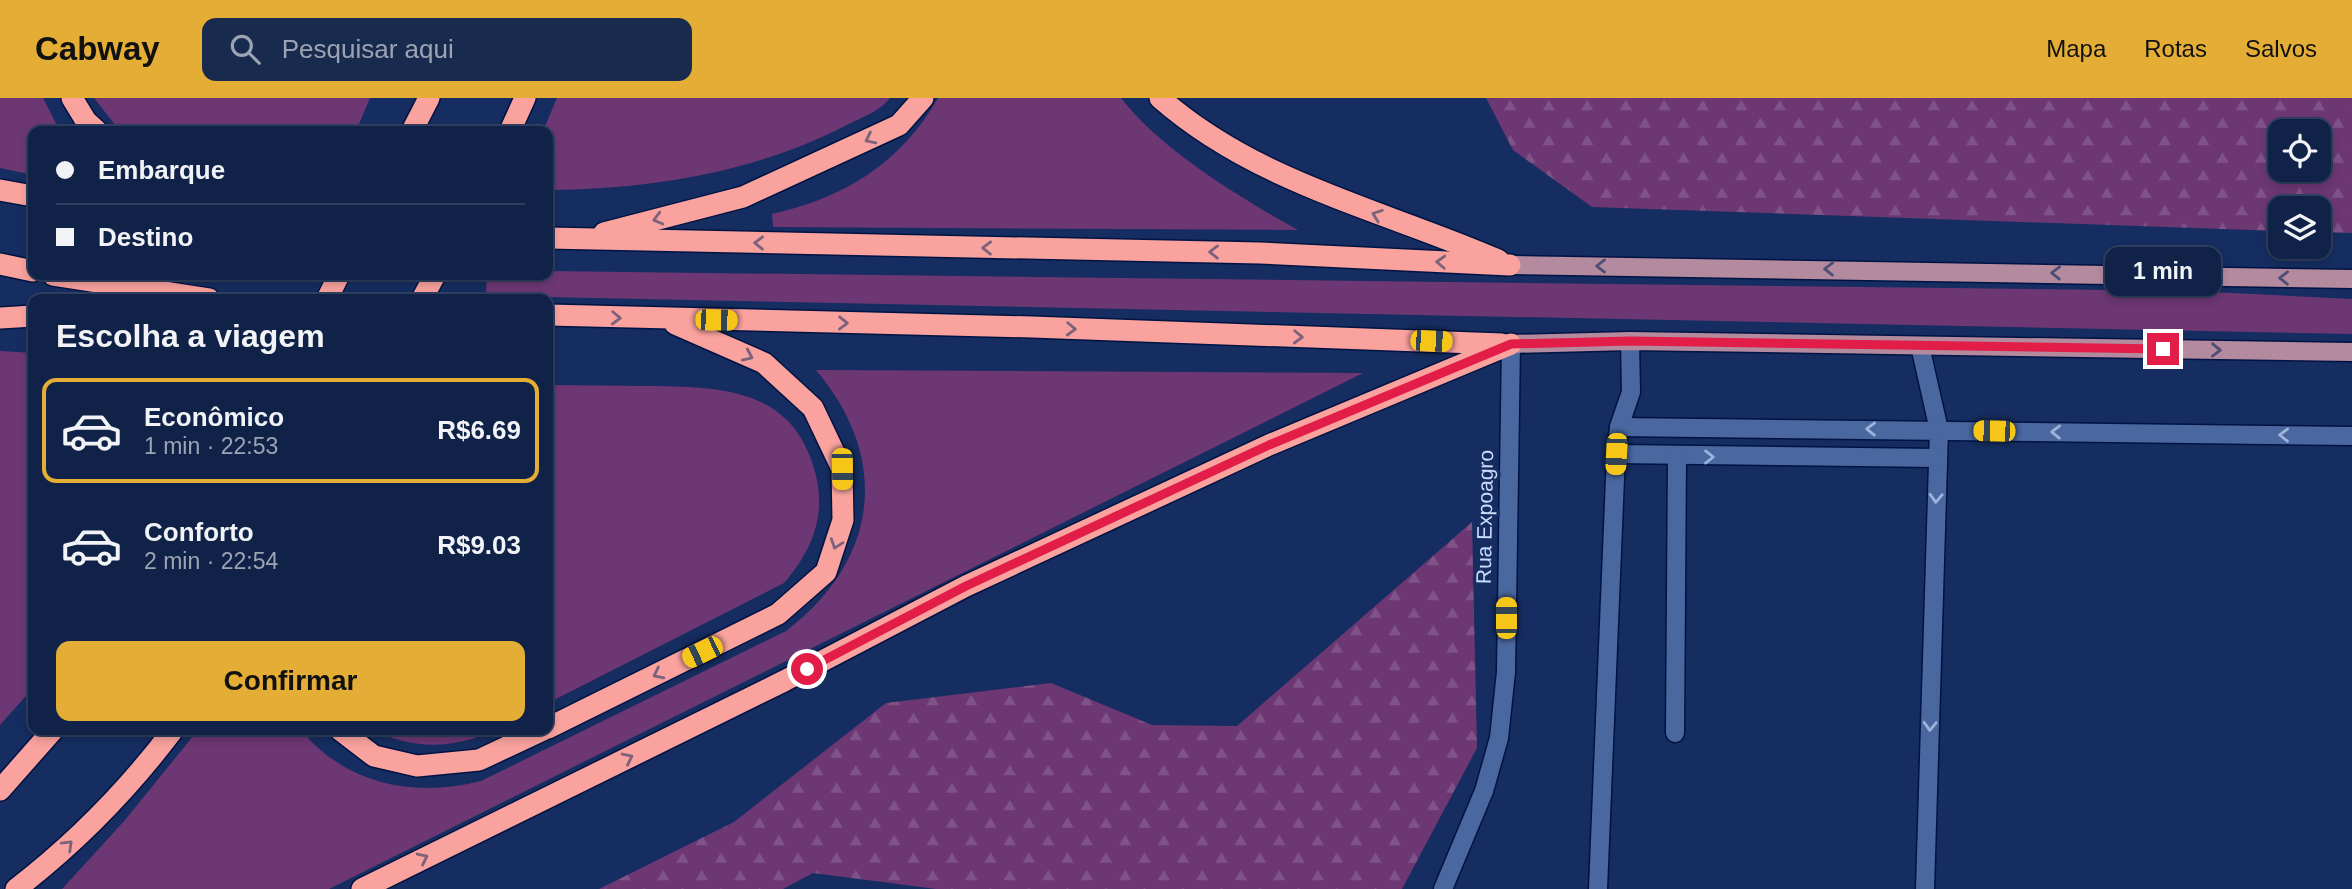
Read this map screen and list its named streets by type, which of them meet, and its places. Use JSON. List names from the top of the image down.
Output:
{
  "streets": {
    "street": ["Rua Expoagro"]
  },
  "page": {
    "header": "Cabway",
    "search": "Pesquisar aqui",
    "nav": ["Mapa", "Rotas", "Salvos"],
    "banner": ["Embarque", "Destino"],
    "bubble": "1 min",
    "heading": "Escolha a viagem",
    "list": [
      {
        "name": "Econômico",
        "note": "1 min · 22:53",
        "value": "R$6.69"
      },
      {
        "name": "Conforto",
        "note": "2 min · 22:54",
        "value": "R$9.03"
      }
    ],
    "buttons": "Confirmar"
  }
}
